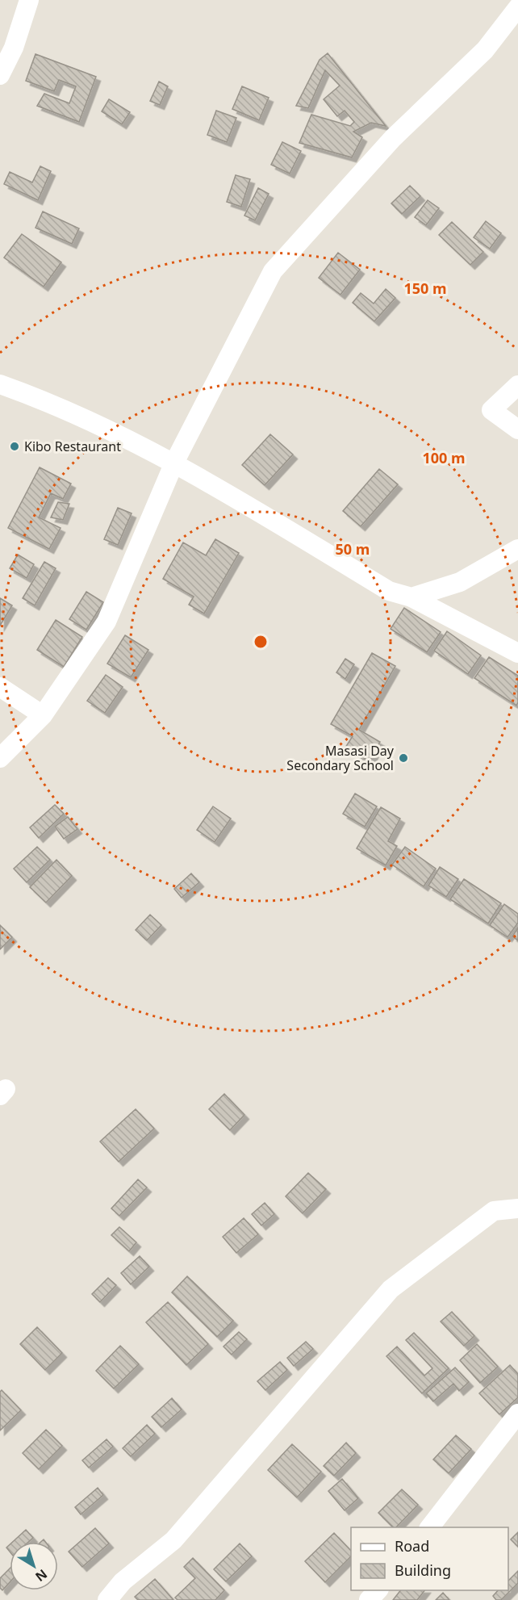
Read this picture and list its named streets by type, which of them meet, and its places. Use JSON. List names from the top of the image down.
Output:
{
  "places": ["Kibo Restaurant", "Masasi Day Secondary School"],
  "legend": ["Road", "Building"],
  "north": "bottom right",
  "rings": ["150 m", "100 m", "50 m"]
}
